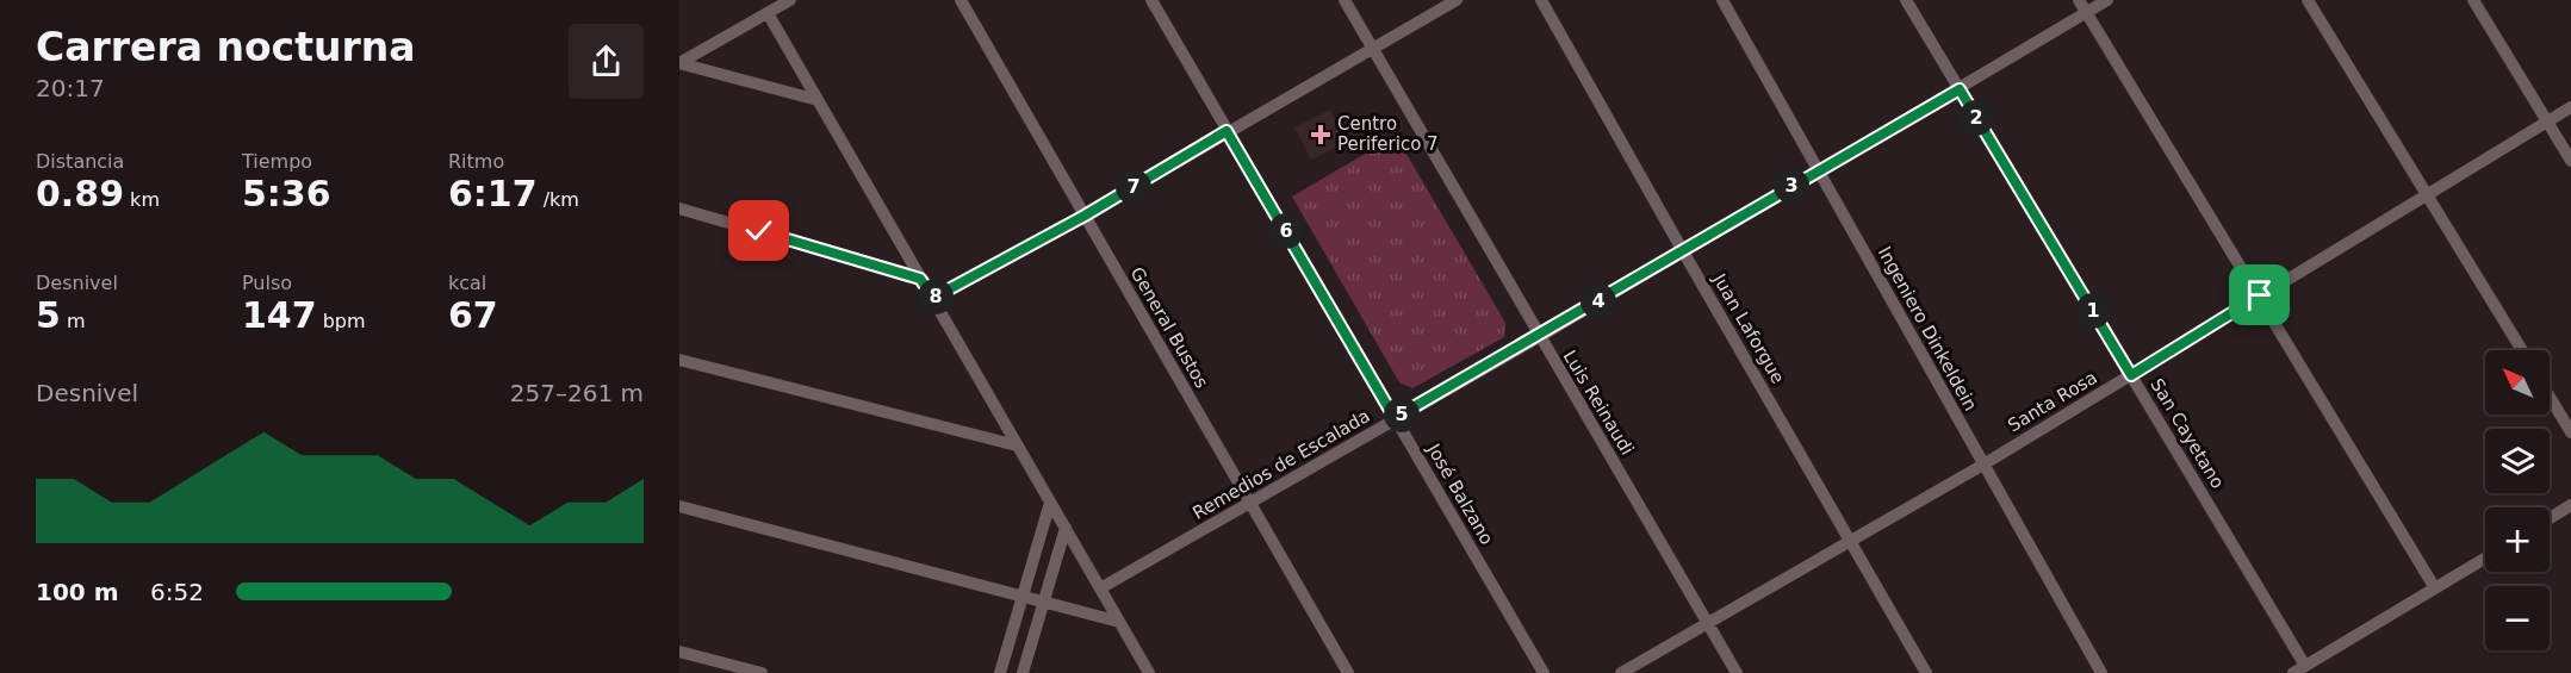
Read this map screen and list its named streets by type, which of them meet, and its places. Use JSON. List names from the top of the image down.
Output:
{
  "streets": {
    "street": [
      "General Bustos",
      "Juan Laforgue",
      "Ingeniero Dinkeldein",
      "Santa Rosa",
      "Luis Reinaudi",
      "San Cayetano",
      "Remedios de Escalada",
      "José Balzano"
    ]
  },
  "crossings": [
    ["General Bustos", "Remedios de Escalada"],
    ["Juan Laforgue", "Santa Rosa"],
    ["Juan Laforgue", "Remedios de Escalada"],
    ["Ingeniero Dinkeldein", "Santa Rosa"],
    ["Ingeniero Dinkeldein", "Remedios de Escalada"],
    ["Santa Rosa", "Luis Reinaudi"],
    ["Santa Rosa", "San Cayetano"],
    ["Luis Reinaudi", "Remedios de Escalada"],
    ["San Cayetano", "Remedios de Escalada"],
    ["Remedios de Escalada", "José Balzano"]
  ],
  "places": {
    "health": ["Centro Periferico 7"]
  },
  "north": "top left",
  "page": {
    "heading": ["Carrera nocturna", "20:17"],
    "pins": [
      "2",
      "3",
      "7",
      "6",
      "8",
      "4",
      "1",
      "5"
    ],
    "stats": [
      ["Distancia", "0.89 km"],
      ["Tiempo", "5:36"],
      ["Ritmo", "6:17 /km"],
      ["Desnivel", "5 m"],
      ["Pulso", "147 bpm"],
      ["kcal", "67"]
    ],
    "map_buttons": ["+", "−"],
    "chart": ["Desnivel", "257–261 m"],
    "list": [
      {
        "name": "100 m",
        "note": "6:52"
      }
    ]
  }
}
